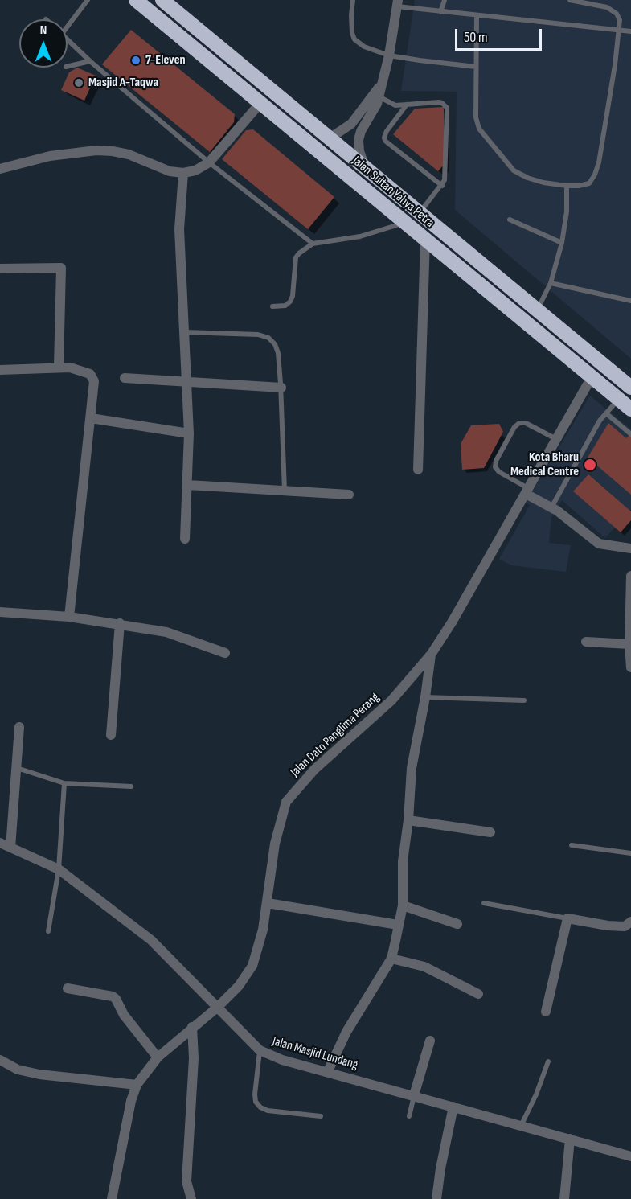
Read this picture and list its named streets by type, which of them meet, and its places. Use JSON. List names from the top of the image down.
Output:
{
  "streets": {
    "highway": ["Jalan Sultan Yahya Petra"],
    "street": ["Jalan Dato Panglima Perang", "Jalan Masjid Lundang"]
  },
  "crossings": [
    ["Jalan Sultan Yahya Petra", "Jalan Dato Panglima Perang"],
    ["Jalan Dato Panglima Perang", "Jalan Masjid Lundang"]
  ],
  "places": ["7-Eleven", "Masjid A-Taqwa", "Kota Bharu Medical Centre"],
  "scale_bar": "50 m",
  "north": "top"
}
